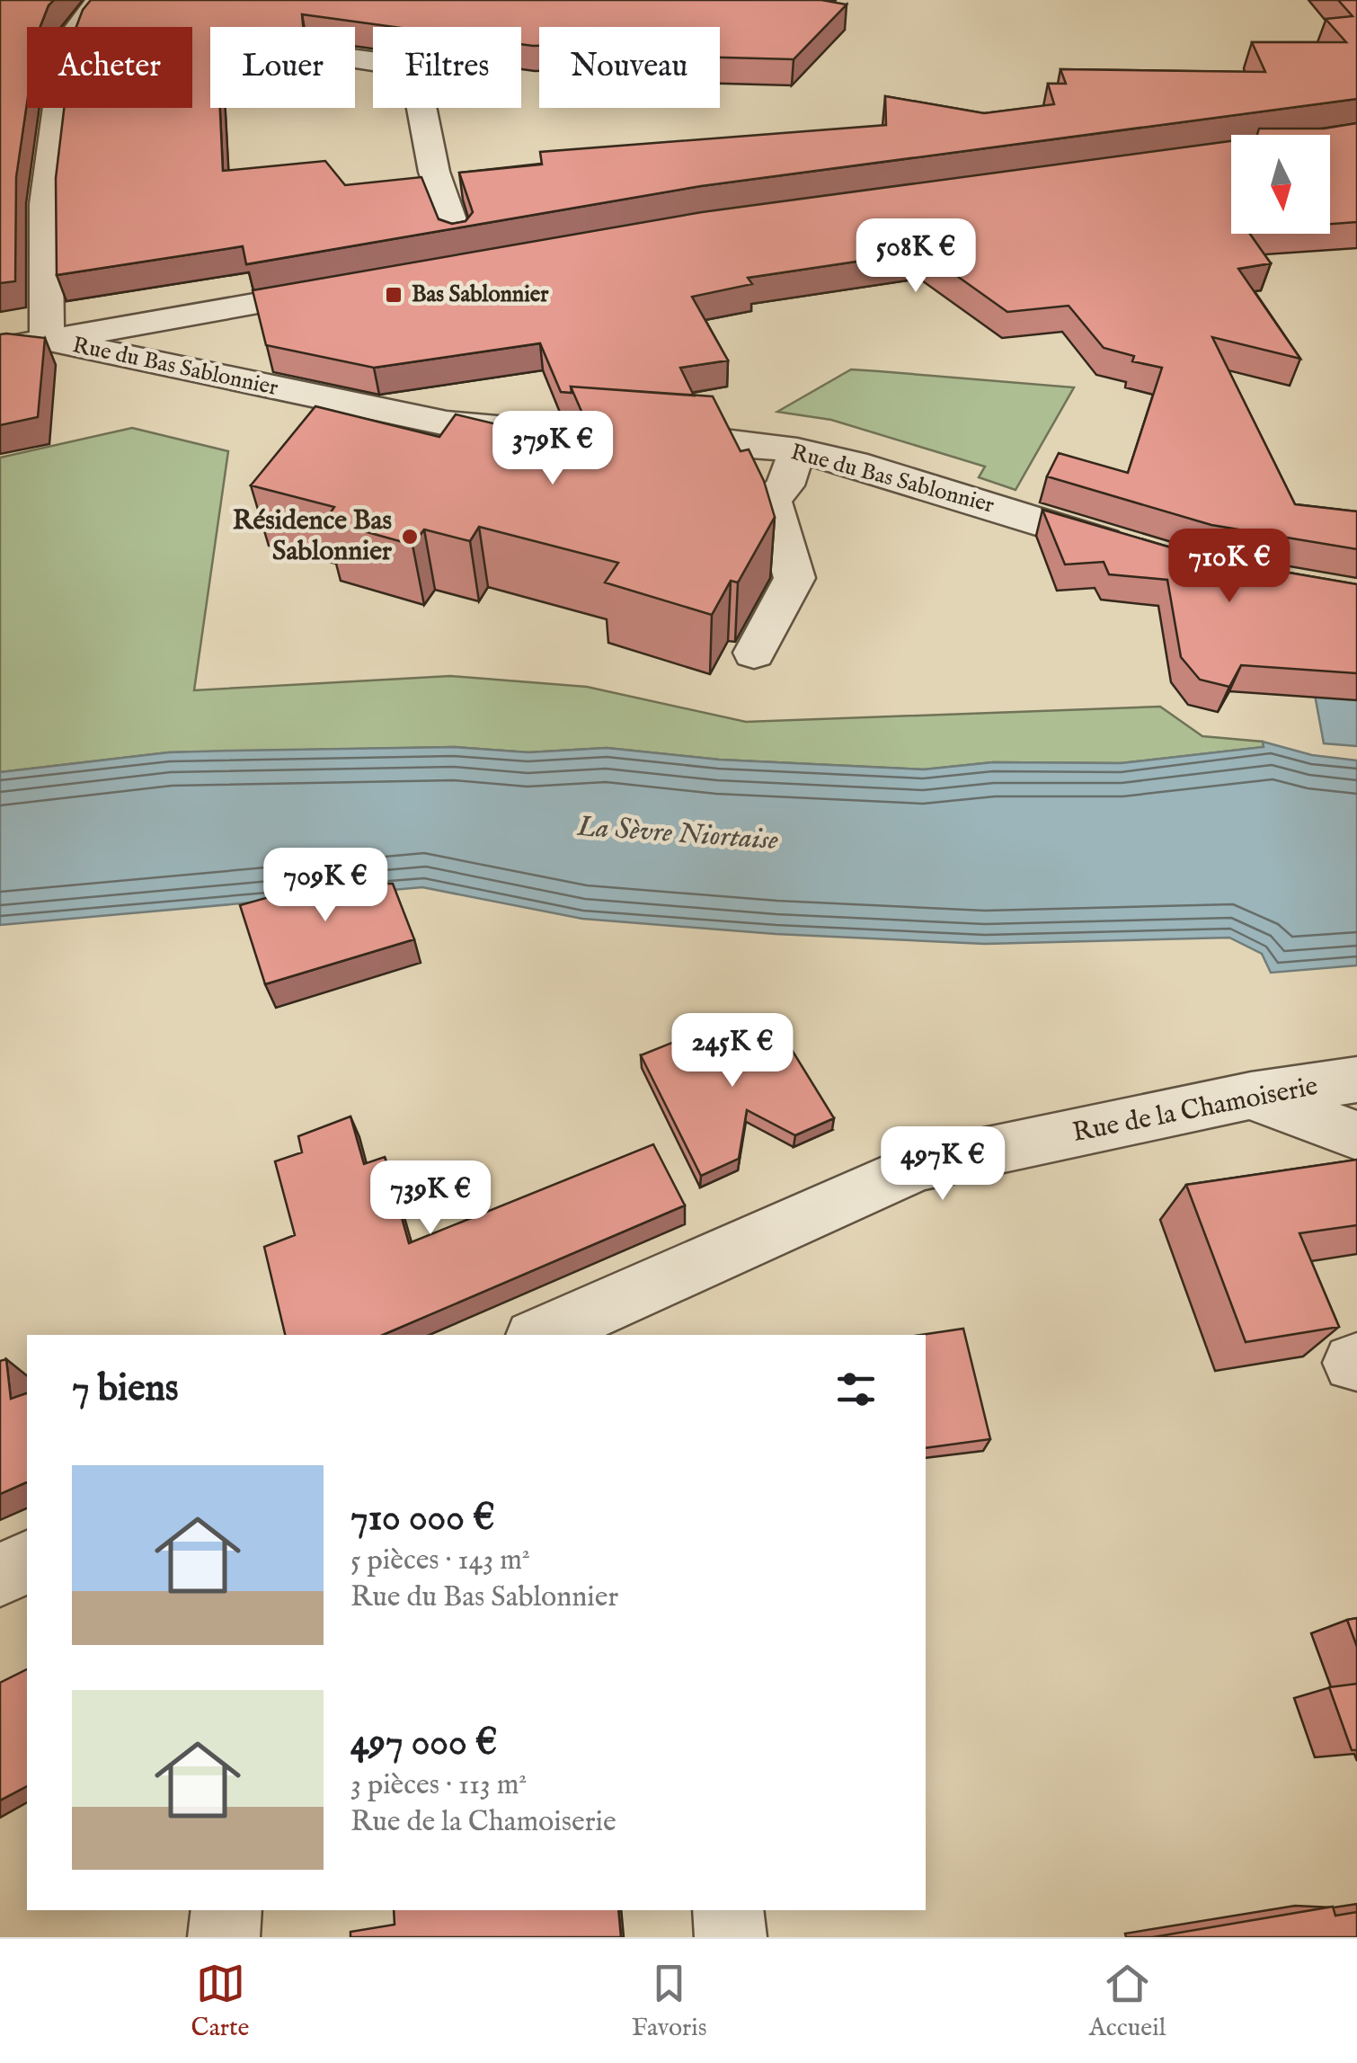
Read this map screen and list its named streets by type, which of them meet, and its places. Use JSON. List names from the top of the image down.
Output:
{
  "streets": {
    "street": ["Rue du Bas Sablonnier", "Rue de la Chamoiserie"]
  },
  "water": ["La Sèvre Niortaise"],
  "places": {
    "transit": ["Bas Sablonnier"],
    "other": ["Résidence Bas Sablonnier"]
  },
  "north": "bottom",
  "page": {
    "chip": [
      "Acheter",
      "Louer",
      "Filtres",
      "Nouveau"
    ],
    "price": [
      "508K €",
      "379K €",
      "710K €",
      "709K €",
      "245K €",
      "497K €",
      "739K €"
    ],
    "heading": "7 biens",
    "list": [
      {
        "name": "710 000 €",
        "note": "5 pièces · 143 m² · Rue du Bas Sablonnier"
      },
      {
        "name": "497 000 €",
        "note": "3 pièces · 113 m² · Rue de la Chamoiserie"
      }
    ],
    "tabs": ["Carte", "Favoris", "Accueil"]
  }
}
